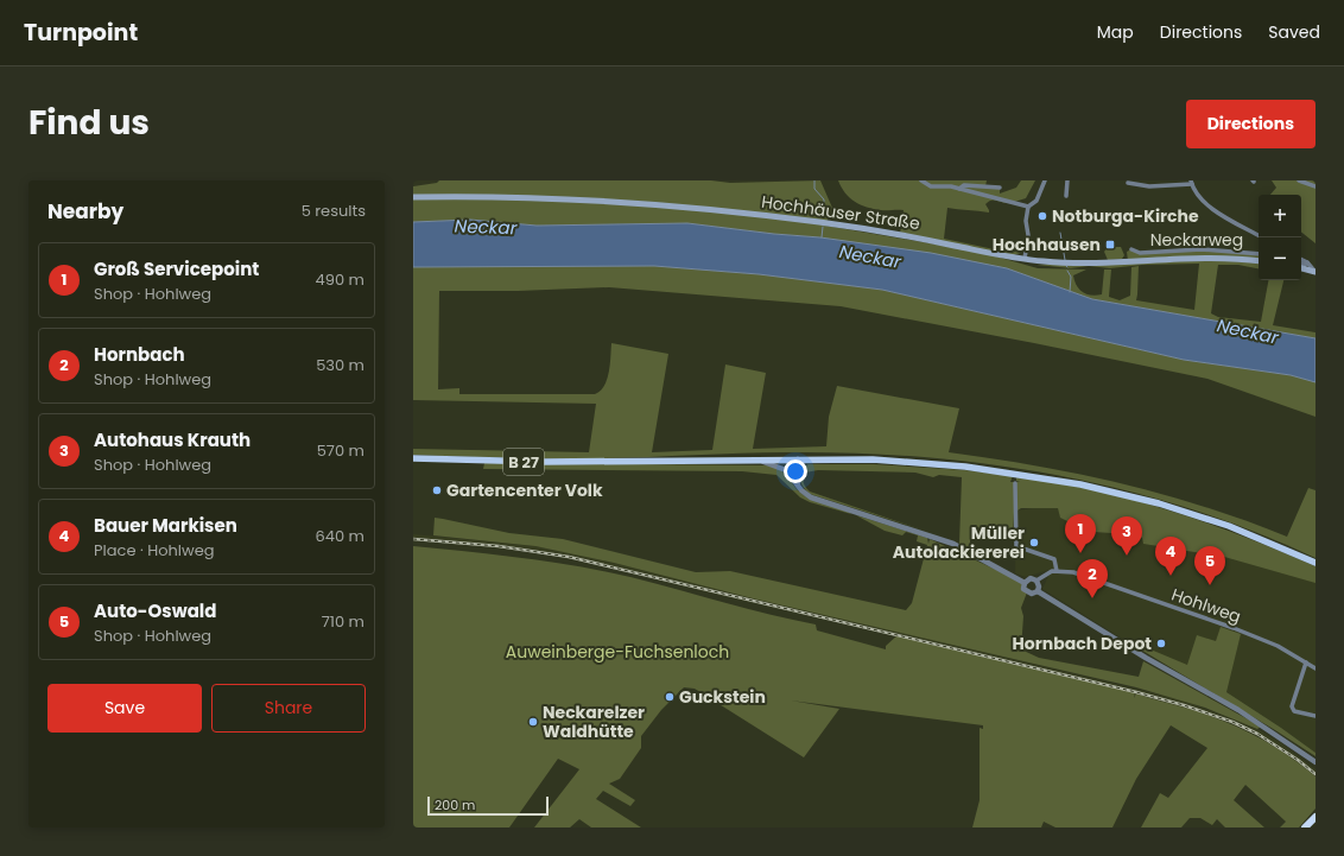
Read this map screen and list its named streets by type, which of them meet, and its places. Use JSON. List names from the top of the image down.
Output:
{
  "streets": {
    "main road": ["Hochhäuser Straße", "B 27"],
    "street": ["Neckarweg", "Hohlweg"]
  },
  "water": ["Neckar"],
  "parks": ["Auweinberge-Fuchsenloch"],
  "places": {
    "other": [
      "Notburga-Kirche",
      "Gartencenter Volk",
      "Müller Autolackiererei",
      "Hornbach Depot",
      "Guckstein",
      "Neckarelzer Waldhütte"
    ],
    "transit": ["Hochhausen"]
  },
  "scale_bar": "200 m",
  "page": {
    "header": "Turnpoint",
    "nav": ["Map", "Directions", "Saved"],
    "title": "Find us",
    "buttons": [
      "Directions",
      ["Save", "Share"]
    ],
    "heading": ["Nearby", "5 results"],
    "map_buttons": ["+", "−"],
    "list": [
      {
        "mark": "1",
        "name": "Groß Servicepoint",
        "note": "Shop · Hohlweg",
        "value": "490 m"
      },
      {
        "mark": "2",
        "name": "Hornbach",
        "note": "Shop · Hohlweg",
        "value": "530 m"
      },
      {
        "mark": "3",
        "name": "Autohaus Krauth",
        "note": "Shop · Hohlweg",
        "value": "570 m"
      },
      {
        "mark": "4",
        "name": "Bauer Markisen",
        "note": "Place · Hohlweg",
        "value": "640 m"
      },
      {
        "mark": "5",
        "name": "Auto-Oswald",
        "note": "Shop · Hohlweg",
        "value": "710 m"
      }
    ],
    "pins": [
      "1",
      "3",
      "4",
      "5",
      "2"
    ],
    "scale": "200 m"
  }
}
